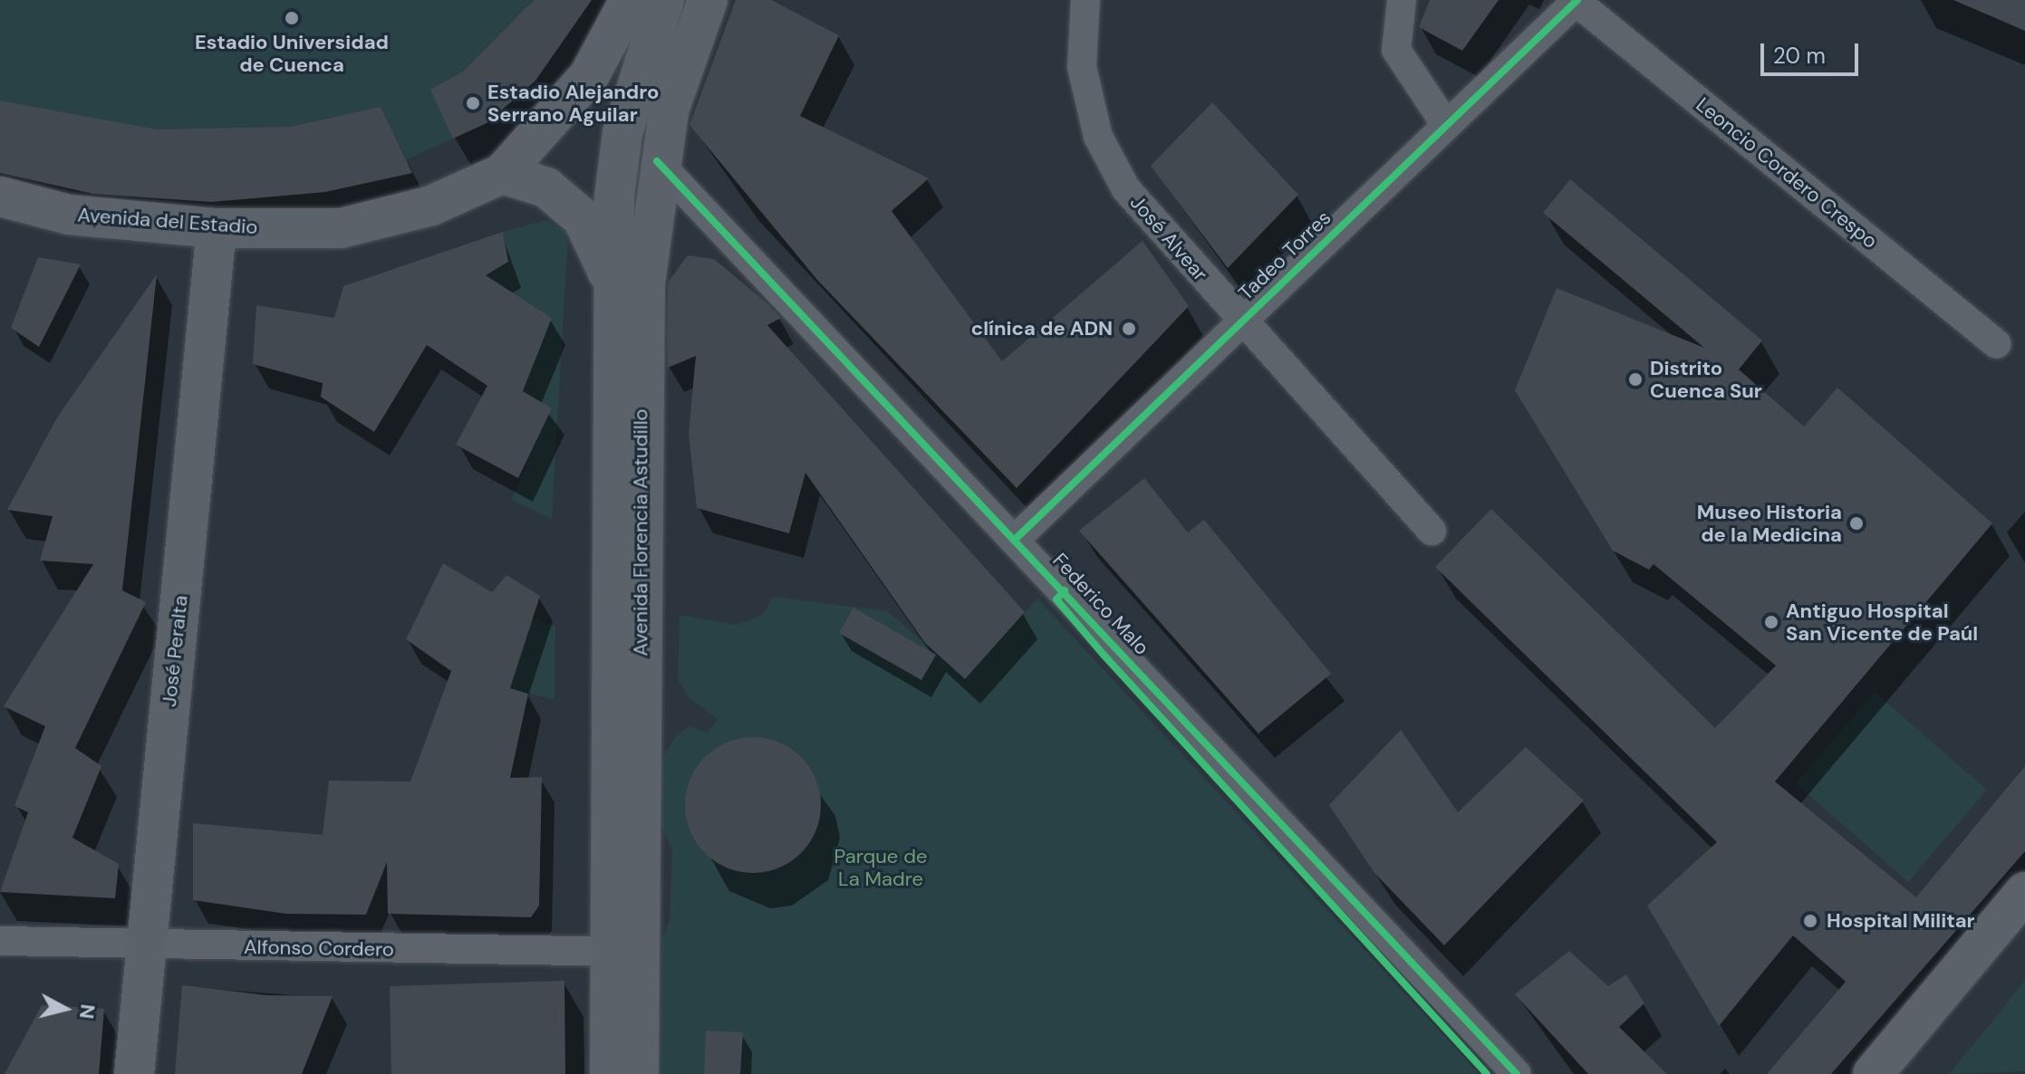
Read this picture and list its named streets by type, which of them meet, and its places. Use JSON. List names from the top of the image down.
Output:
{
  "streets": {
    "main road": ["Avenida del Estadio", "Avenida Florencia Astudillo", "José Peralta"],
    "street": [
      "Leoncio Cordero Crespo",
      "José Alvear",
      "Tadeo Torres",
      "Federico Malo",
      "Alfonso Cordero"
    ]
  },
  "crossings": [
    ["Leoncio Cordero Crespo", "Tadeo Torres"],
    ["Avenida del Estadio", "José Peralta"],
    ["José Alvear", "Tadeo Torres"],
    ["Tadeo Torres", "Federico Malo"],
    ["Avenida Florencia Astudillo", "Federico Malo"],
    ["Avenida Florencia Astudillo", "Alfonso Cordero"],
    ["José Peralta", "Alfonso Cordero"]
  ],
  "parks": ["Parque de La Madre"],
  "places": [
    "Estadio Universidad de Cuenca",
    "Estadio Alejandro Serrano Aguilar",
    "clínica de ADN",
    "Distrito Cuenca Sur",
    "Museo Historia de la Medicina",
    "Antiguo Hospital San Vicente de Paúl",
    "Hospital Militar"
  ],
  "scale_bar": "20 m",
  "north": "right"
}
